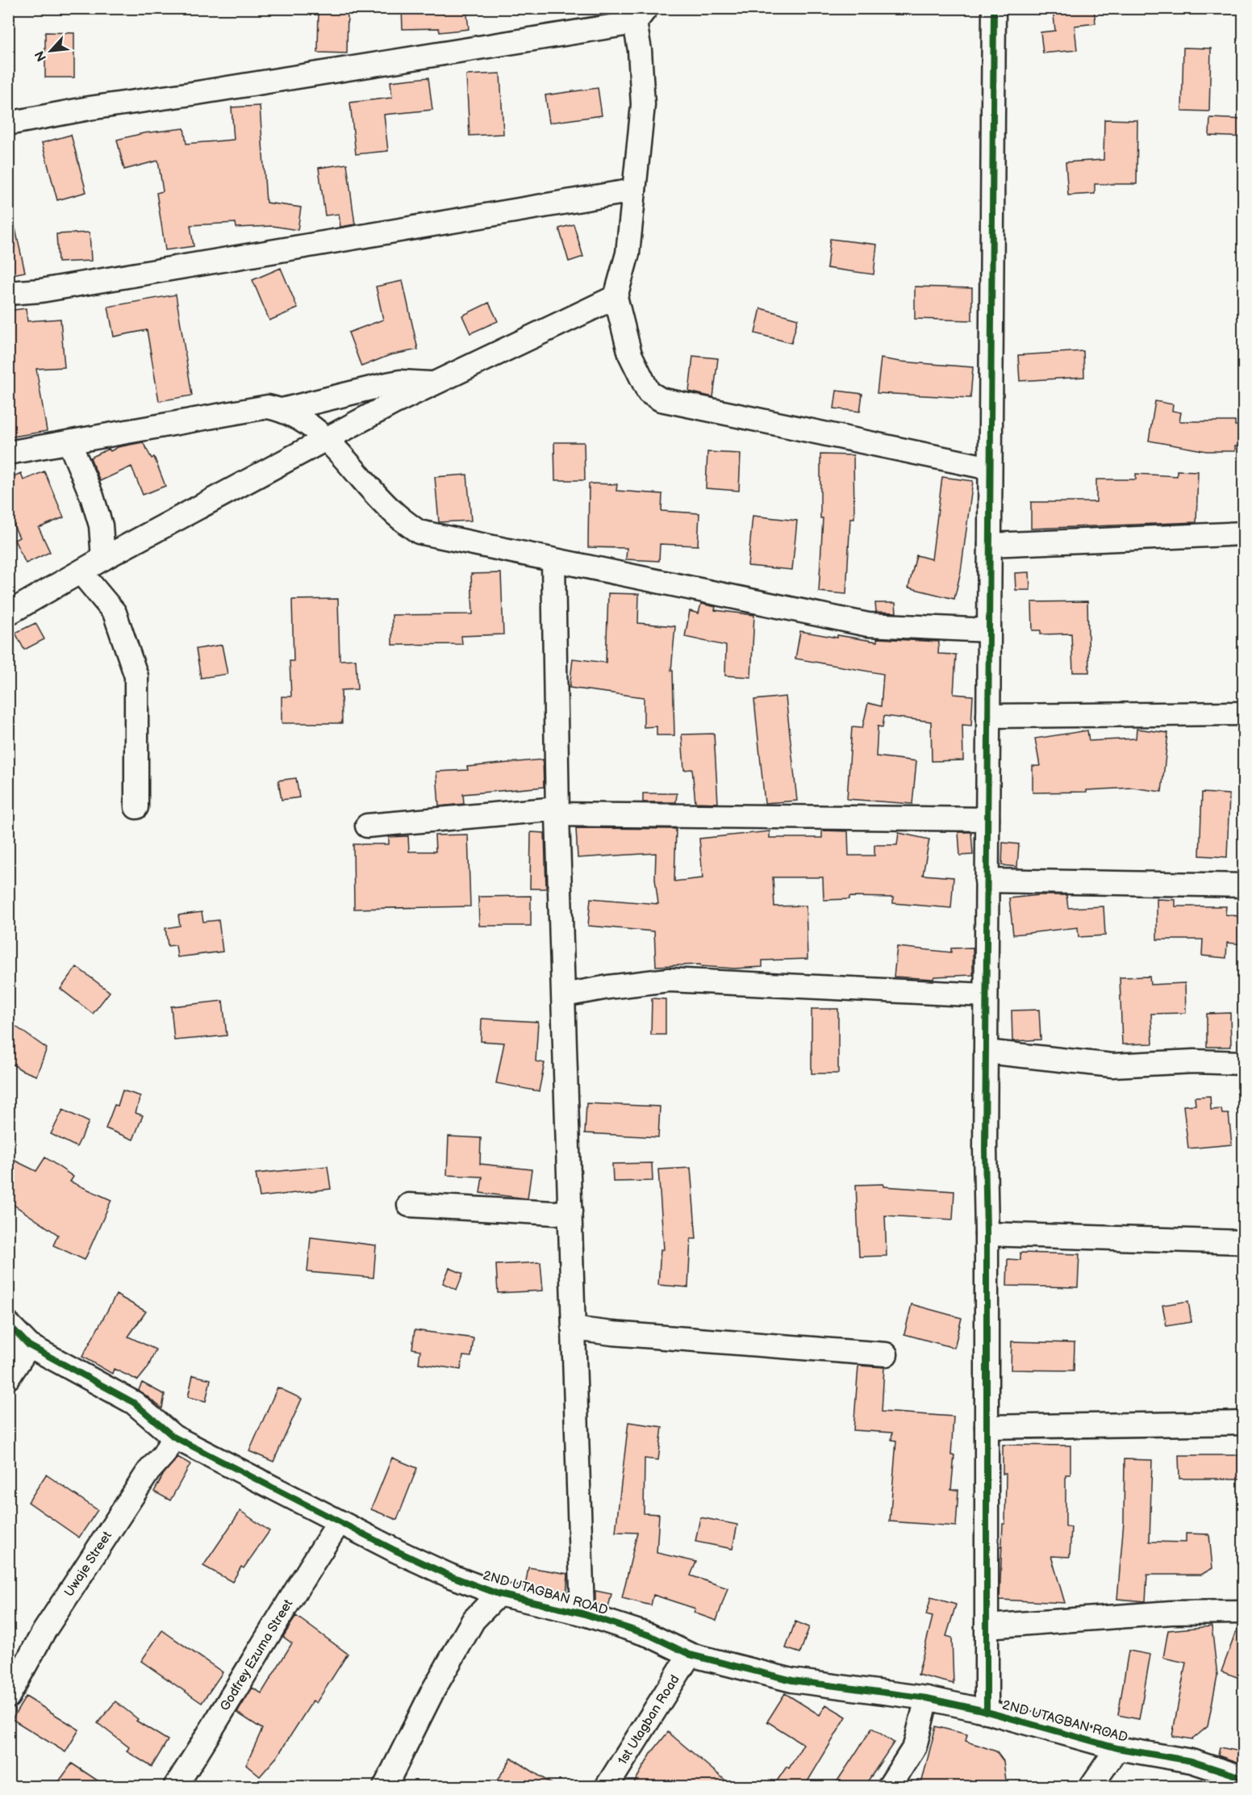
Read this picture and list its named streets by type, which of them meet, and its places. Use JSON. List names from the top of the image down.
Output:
{
  "streets": {
    "street": [
      "Uwaje Street",
      "2ND UTAGBAN ROAD",
      "Godfrey Ezuma Street",
      "1st Utagban Road"
    ]
  },
  "crossings": [
    ["Uwaje Street", "2ND UTAGBAN ROAD"],
    ["2ND UTAGBAN ROAD", "Godfrey Ezuma Street"],
    ["2ND UTAGBAN ROAD", "1st Utagban Road"]
  ],
  "north": "bottom left"
}
